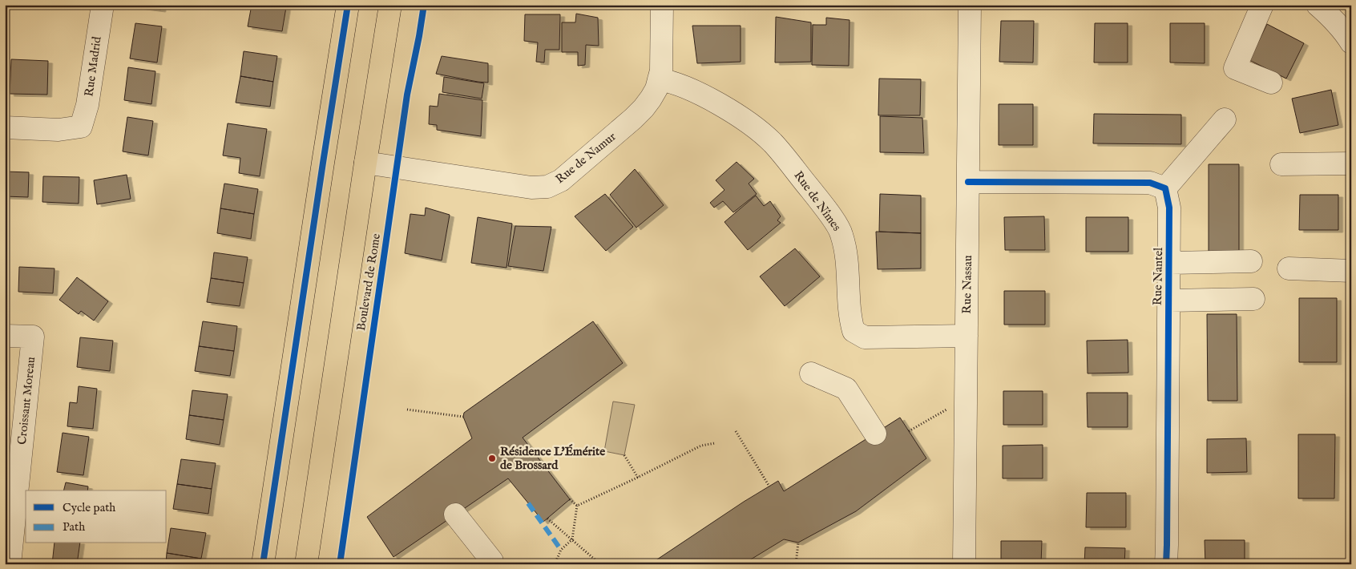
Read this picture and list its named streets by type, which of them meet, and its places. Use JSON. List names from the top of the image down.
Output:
{
  "streets": {
    "main road": ["Boulevard de Rome"],
    "street": [
      "Rue Madrid",
      "Rue de Namur",
      "Rue de Nîmes",
      "Rue Nantel",
      "Rue Nassau",
      "Croissant Moreau"
    ]
  },
  "crossings": [
    ["Rue de Namur", "Rue de Nîmes"],
    ["Rue de Namur", "Boulevard de Rome"],
    ["Rue de Nîmes", "Rue Nassau"]
  ],
  "places": ["Résidence L'Émérite de Brossard"],
  "legend": ["Cycle path", "Path"]
}
